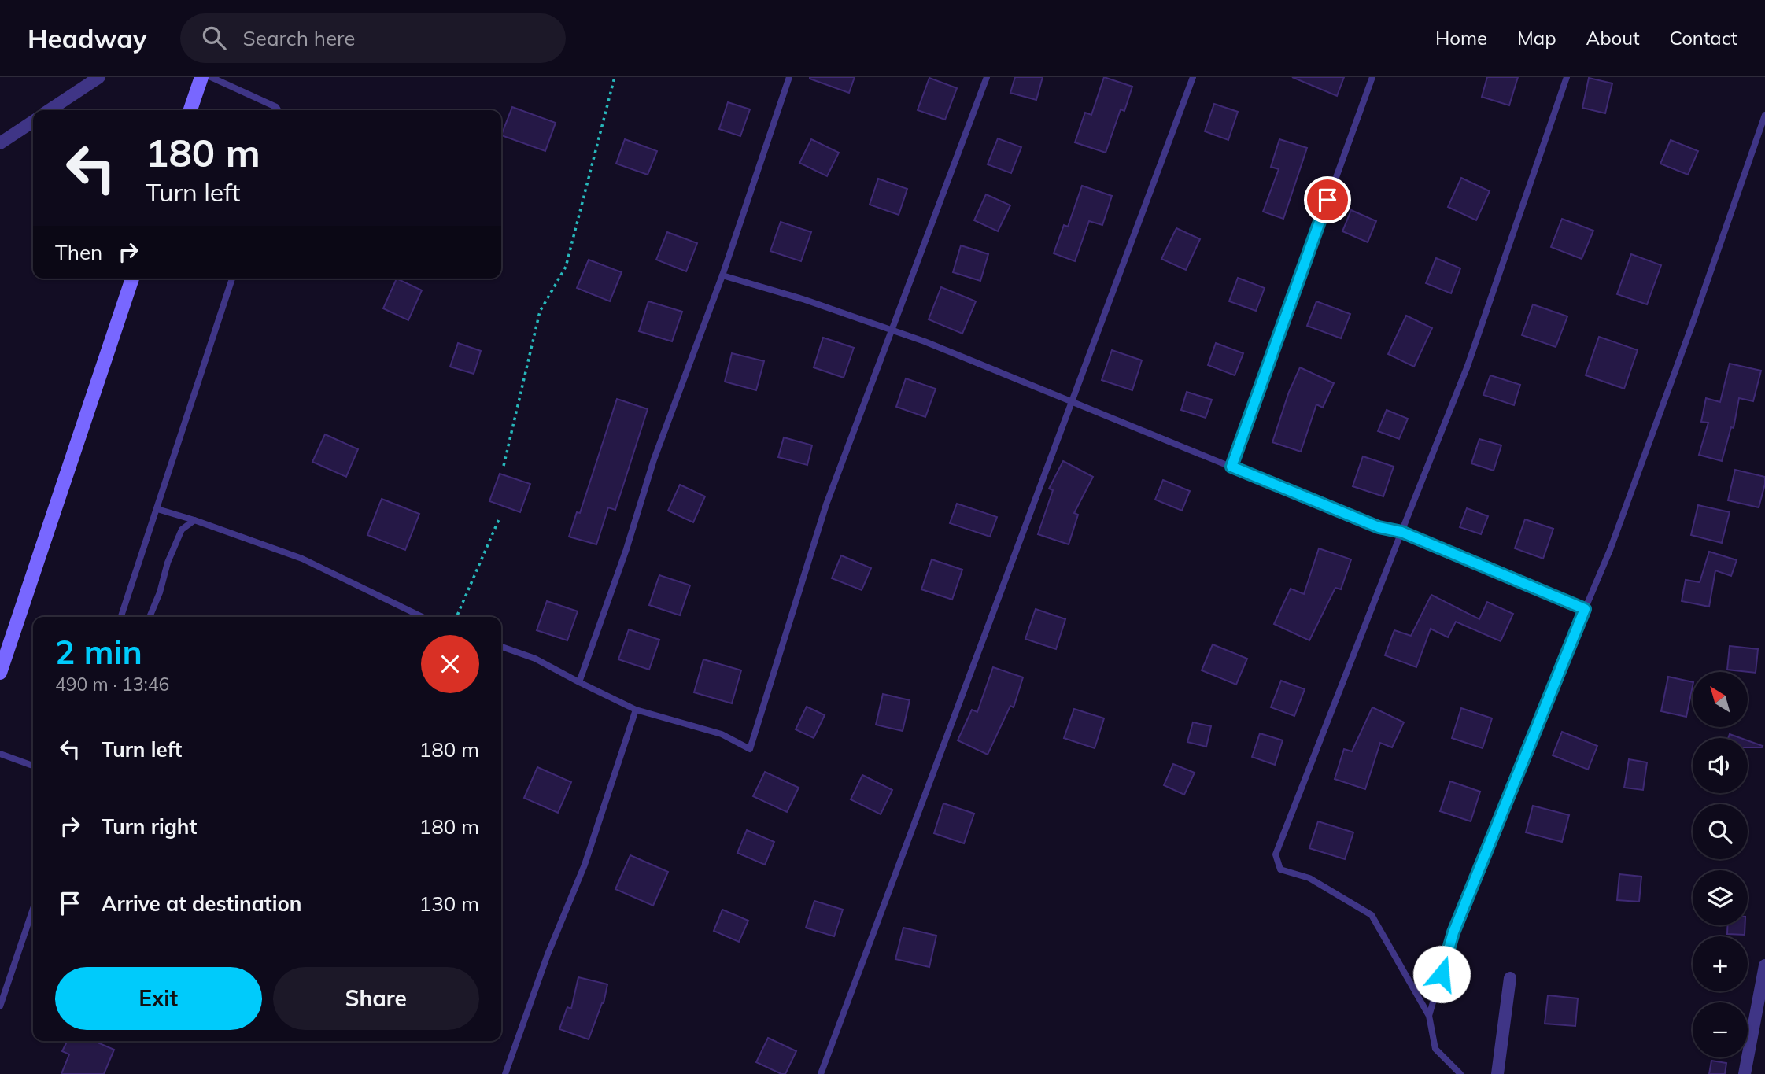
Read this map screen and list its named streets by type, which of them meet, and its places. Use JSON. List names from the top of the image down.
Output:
{
  "north": "top left",
  "page": {
    "header": "Headway",
    "search": "Search here",
    "nav": [
      "Home",
      "Map",
      "About",
      "Contact"
    ],
    "turn": ["180 m", "Turn left"],
    "then": "Then",
    "heading": ["2 min", "490 m · 13:46"],
    "map_buttons": ["+", "−"],
    "list": [
      {
        "name": "Turn left",
        "value": "180 m"
      },
      {
        "name": "Turn right",
        "value": "180 m"
      },
      {
        "name": "Arrive at destination",
        "value": "130 m"
      }
    ],
    "buttons": ["Exit", "Share"]
  }
}
